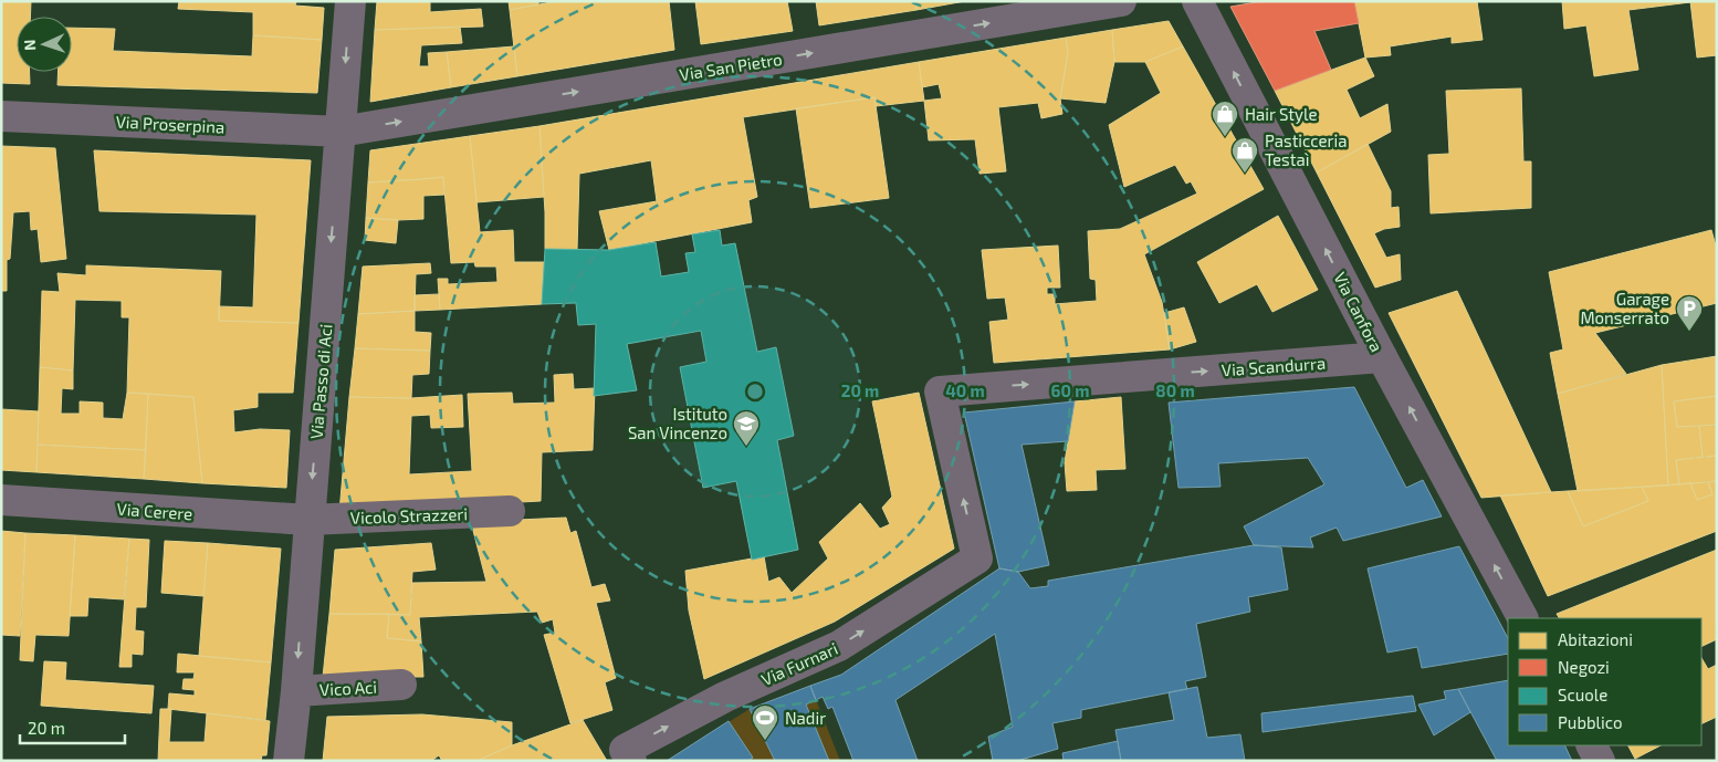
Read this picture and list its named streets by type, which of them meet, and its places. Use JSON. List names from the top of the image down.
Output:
{
  "streets": {
    "street": [
      "Via San Pietro",
      "Via Proserpina",
      "Via Canfora",
      "Via Scandurra",
      "Via Passo di Aci",
      "Via Cerere",
      "Vicolo Strazzeri",
      "Via Furnari",
      "Vico Aci"
    ]
  },
  "crossings": [
    ["Via San Pietro", "Via Proserpina"],
    ["Via San Pietro", "Via Passo di Aci"],
    ["Via Proserpina", "Via Passo di Aci"],
    ["Via Canfora", "Via Scandurra"],
    ["Via Scandurra", "Via Furnari"],
    ["Via Passo di Aci", "Via Cerere"],
    ["Via Passo di Aci", "Vicolo Strazzeri"],
    ["Via Passo di Aci", "Vico Aci"],
    ["Via Cerere", "Vicolo Strazzeri"]
  ],
  "one_way": [
    "Via San Pietro",
    "Via Canfora",
    "Via Passo di Aci",
    "Via Furnari"
  ],
  "places": {
    "shop": ["Hair Style", "Pasticceria Testaì"],
    "parking": ["Garage Monserrato"],
    "school or university": ["Istituto San Vincenzo"],
    "sports": ["Nadir"]
  },
  "legend": [
    "Abitazioni",
    "Negozi",
    "Scuole",
    "Pubblico"
  ],
  "scale_bar": "20 m",
  "north": "left",
  "rings": [
    "20 m",
    "40 m",
    "60 m",
    "80 m"
  ]
}
